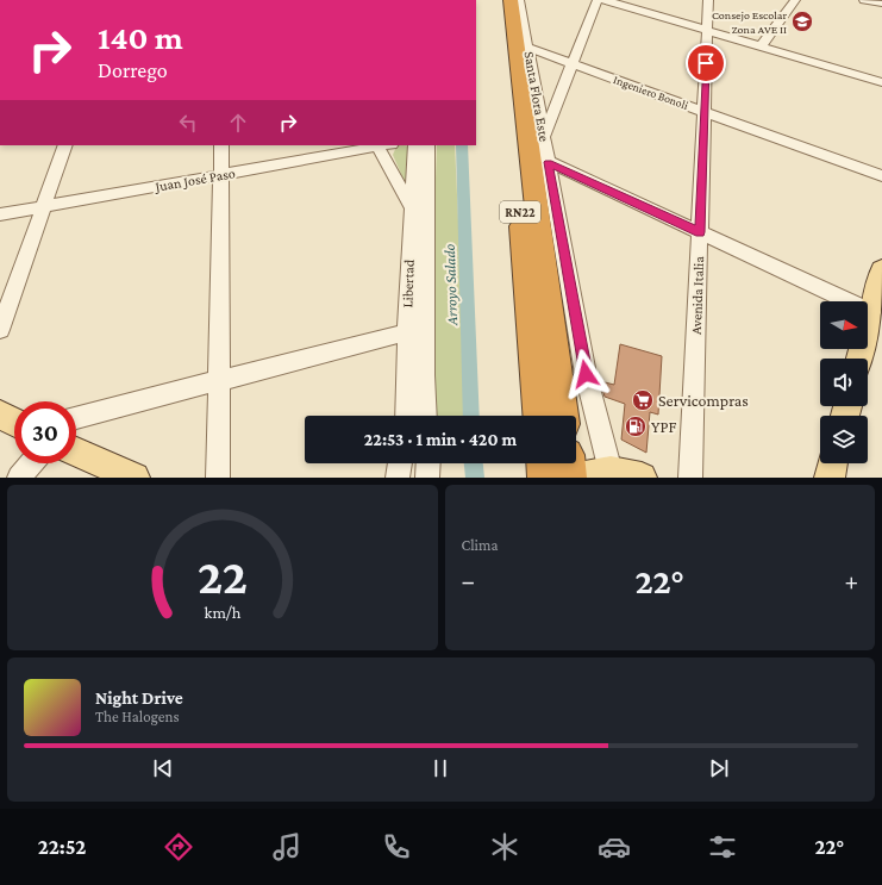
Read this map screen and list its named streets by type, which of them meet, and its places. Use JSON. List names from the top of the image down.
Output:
{
  "streets": {
    "highway": ["RN22"],
    "street": [
      "Ingeniero Bonoli",
      "Santa Flora Este",
      "Juan José Paso",
      "Libertad",
      "Avenida Italia"
    ]
  },
  "crossings": [
    ["Ingeniero Bonoli", "Santa Flora Este"],
    ["Ingeniero Bonoli", "Avenida Italia"]
  ],
  "water": ["Arroyo Salado"],
  "places": {
    "school or university": ["Consejo Escolar Zona AVE II"],
    "supermarket": ["Servicompras"],
    "fuel station": ["YPF"]
  },
  "north": "right",
  "page": {
    "turn": ["140 m", "Dorrego"],
    "limit": "30",
    "trip": "22:53 · 1 min · 420 m",
    "tile": "Clima",
    "heat": ["−", "22°", "+"],
    "song": ["Night Drive", "The Halogens"],
    "tabs": ["22:52", "22°"],
    "gauge": ["22", "km/h"]
  }
}
